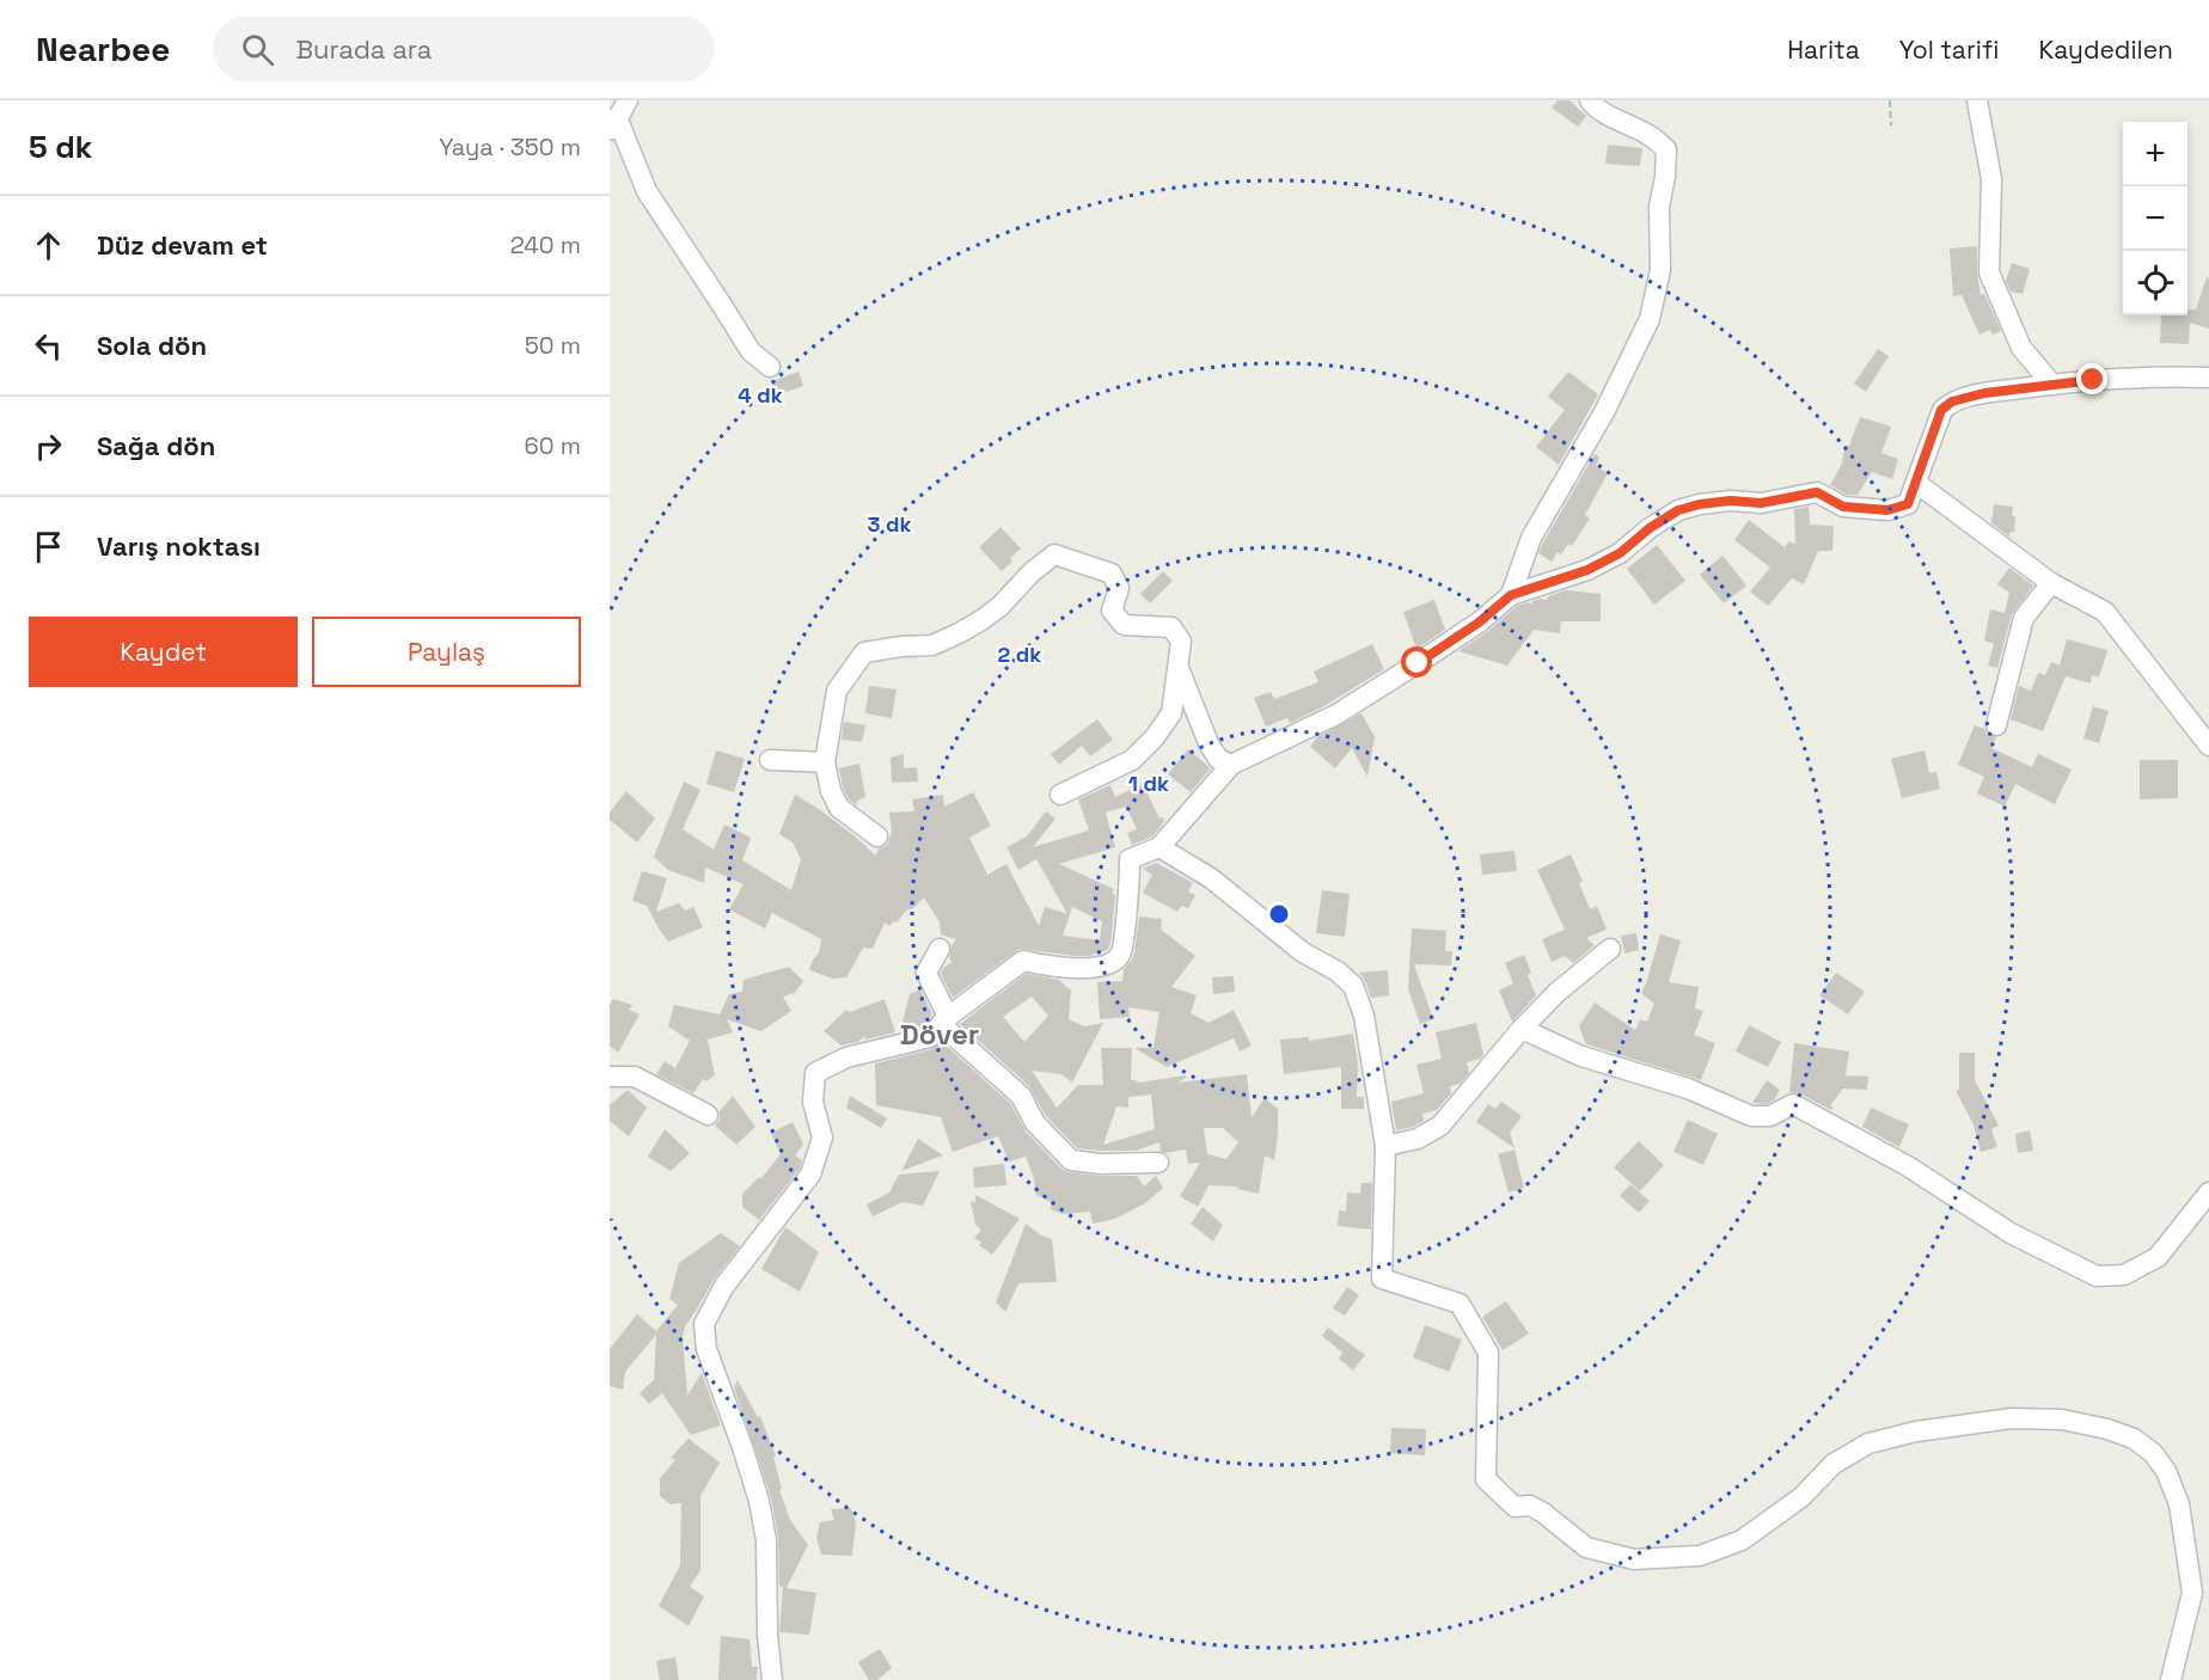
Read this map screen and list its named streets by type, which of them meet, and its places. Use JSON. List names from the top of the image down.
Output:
{
  "districts": ["Döver"],
  "page": {
    "header": "Nearbee",
    "search": "Burada ara",
    "nav": ["Harita", "Yol tarifi", "Kaydedilen"],
    "heading": ["5 dk", "Yaya · 350 m"],
    "map_buttons": ["+", "−"],
    "list": [
      ["Düz devam et", "240 m"],
      ["Sola dön", "50 m"],
      ["Sağa dön", "60 m"],
      "Varış noktası"
    ],
    "buttons": ["Kaydet", "Paylaş"]
  },
  "rings": [
    "4 dk",
    "3 dk",
    "2 dk",
    "1 dk"
  ]
}
